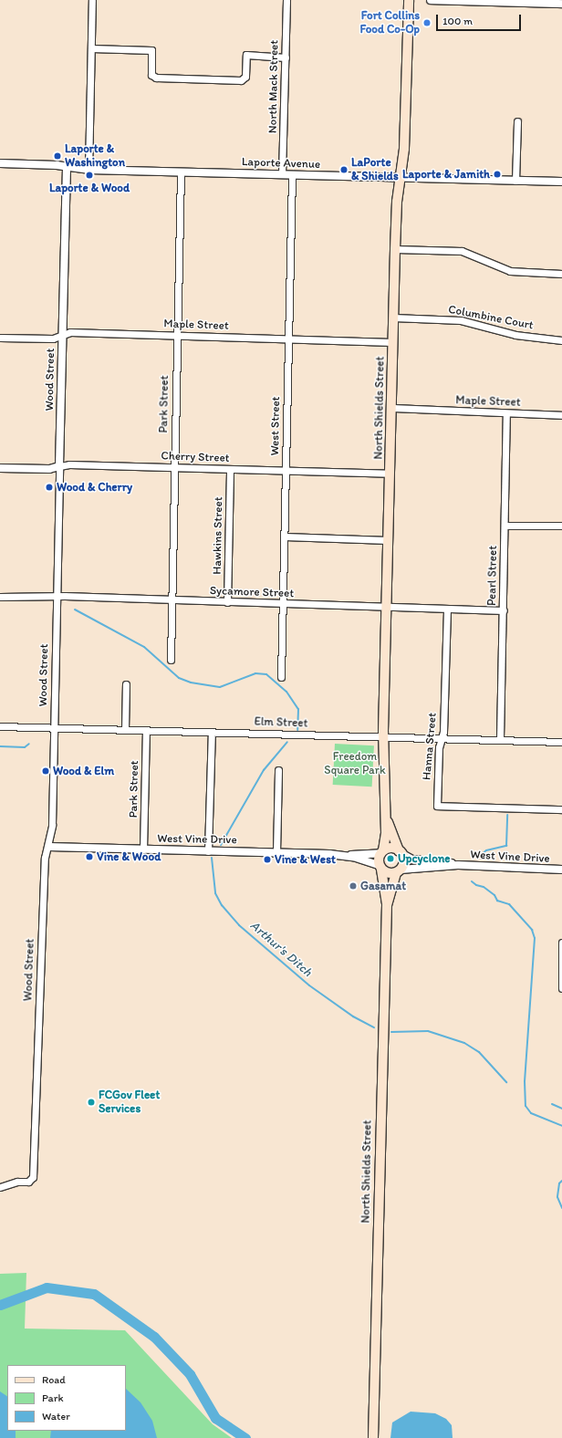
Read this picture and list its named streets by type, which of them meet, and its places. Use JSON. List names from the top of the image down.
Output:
{
  "streets": {
    "main road": ["North Shields Street"],
    "street": [
      "North Mack Street",
      "Laporte Avenue",
      "Columbine Court",
      "Maple Street",
      "Wood Street",
      "Park Street",
      "West Street",
      "Cherry Street",
      "Hawkins Street",
      "Pearl Street",
      "Sycamore Street",
      "Elm Street",
      "Hanna Street",
      "West Vine Drive"
    ]
  },
  "crossings": [
    ["North Mack Street", "Laporte Avenue"],
    ["Laporte Avenue", "Wood Street"],
    ["Laporte Avenue", "Park Street"],
    ["Laporte Avenue", "North Shields Street"],
    ["Laporte Avenue", "West Street"],
    ["Columbine Court", "North Shields Street"],
    ["Maple Street", "Wood Street"],
    ["Maple Street", "Park Street"],
    ["Maple Street", "North Shields Street"],
    ["Maple Street", "West Street"],
    ["Maple Street", "Pearl Street"],
    ["Wood Street", "Cherry Street"],
    ["Wood Street", "Sycamore Street"],
    ["Wood Street", "Elm Street"],
    ["Wood Street", "West Vine Drive"],
    ["Park Street", "Cherry Street"],
    ["Park Street", "Sycamore Street"],
    ["Park Street", "Elm Street"],
    ["Park Street", "West Vine Drive"],
    ["North Shields Street", "Cherry Street"],
    ["North Shields Street", "Sycamore Street"],
    ["North Shields Street", "Elm Street"],
    ["North Shields Street", "West Vine Drive"],
    ["West Street", "Cherry Street"],
    ["West Street", "Sycamore Street"],
    ["Cherry Street", "Hawkins Street"],
    ["Hawkins Street", "Sycamore Street"],
    ["Pearl Street", "Sycamore Street"],
    ["Pearl Street", "Elm Street"],
    ["Sycamore Street", "Hanna Street"],
    ["Elm Street", "Hanna Street"]
  ],
  "water": ["Arthur's Ditch"],
  "parks": ["Freedom Square Park"],
  "places": [
    "Fort Collins Food Co-Op",
    "Laporte & Washington",
    "LaPorte & Shields",
    "Laporte & Jamith",
    "Laporte & Wood",
    "Wood & Cherry",
    "Wood & Elm",
    "Vine & Wood",
    "Upcyclone",
    "Vine & West",
    "Gasamat",
    "FCGov Fleet Services"
  ],
  "legend": ["Road", "Park", "Water"],
  "scale_bar": "100 m"
}
